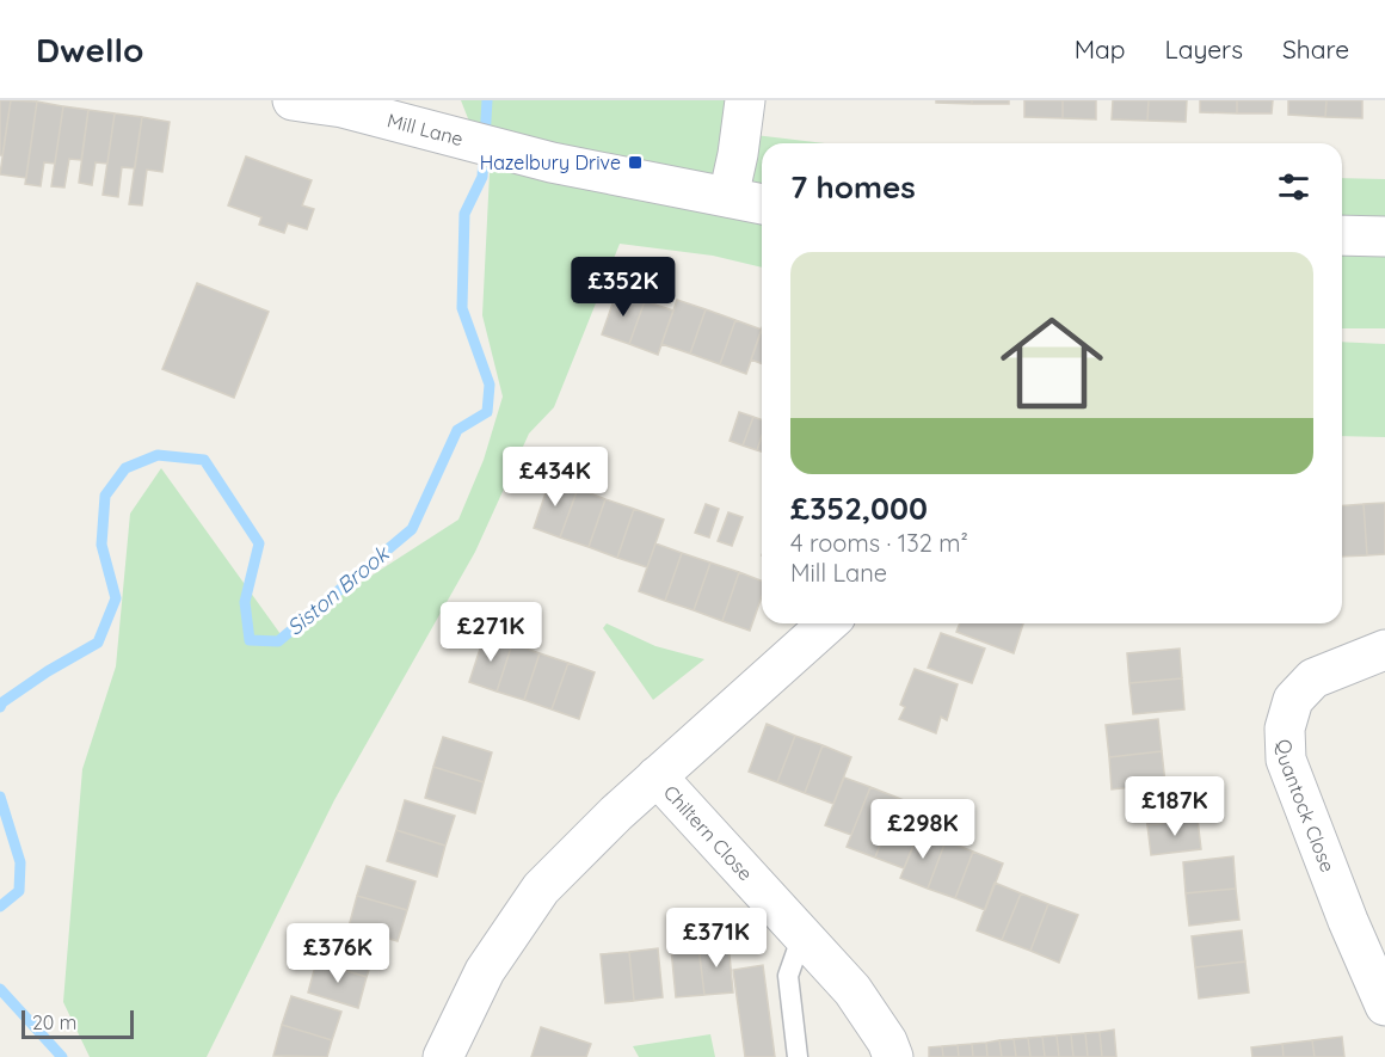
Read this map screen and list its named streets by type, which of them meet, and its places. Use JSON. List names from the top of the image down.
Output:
{
  "streets": {
    "street": ["Mill Lane", "Quantock Close", "Chiltern Close"]
  },
  "water": ["Siston Brook"],
  "places": {
    "transit": ["Hazelbury Drive"]
  },
  "scale_bar": "20 m",
  "page": {
    "header": "Dwello",
    "nav": ["Map", "Layers", "Share"],
    "heading": "7 homes",
    "list": [
      {
        "name": "£352,000",
        "note": "4 rooms · 132 m² · Mill Lane"
      }
    ],
    "price": [
      "£352K",
      "£434K",
      "£271K",
      "£187K",
      "£298K",
      "£371K",
      "£376K"
    ],
    "scale": "20 m"
  }
}
